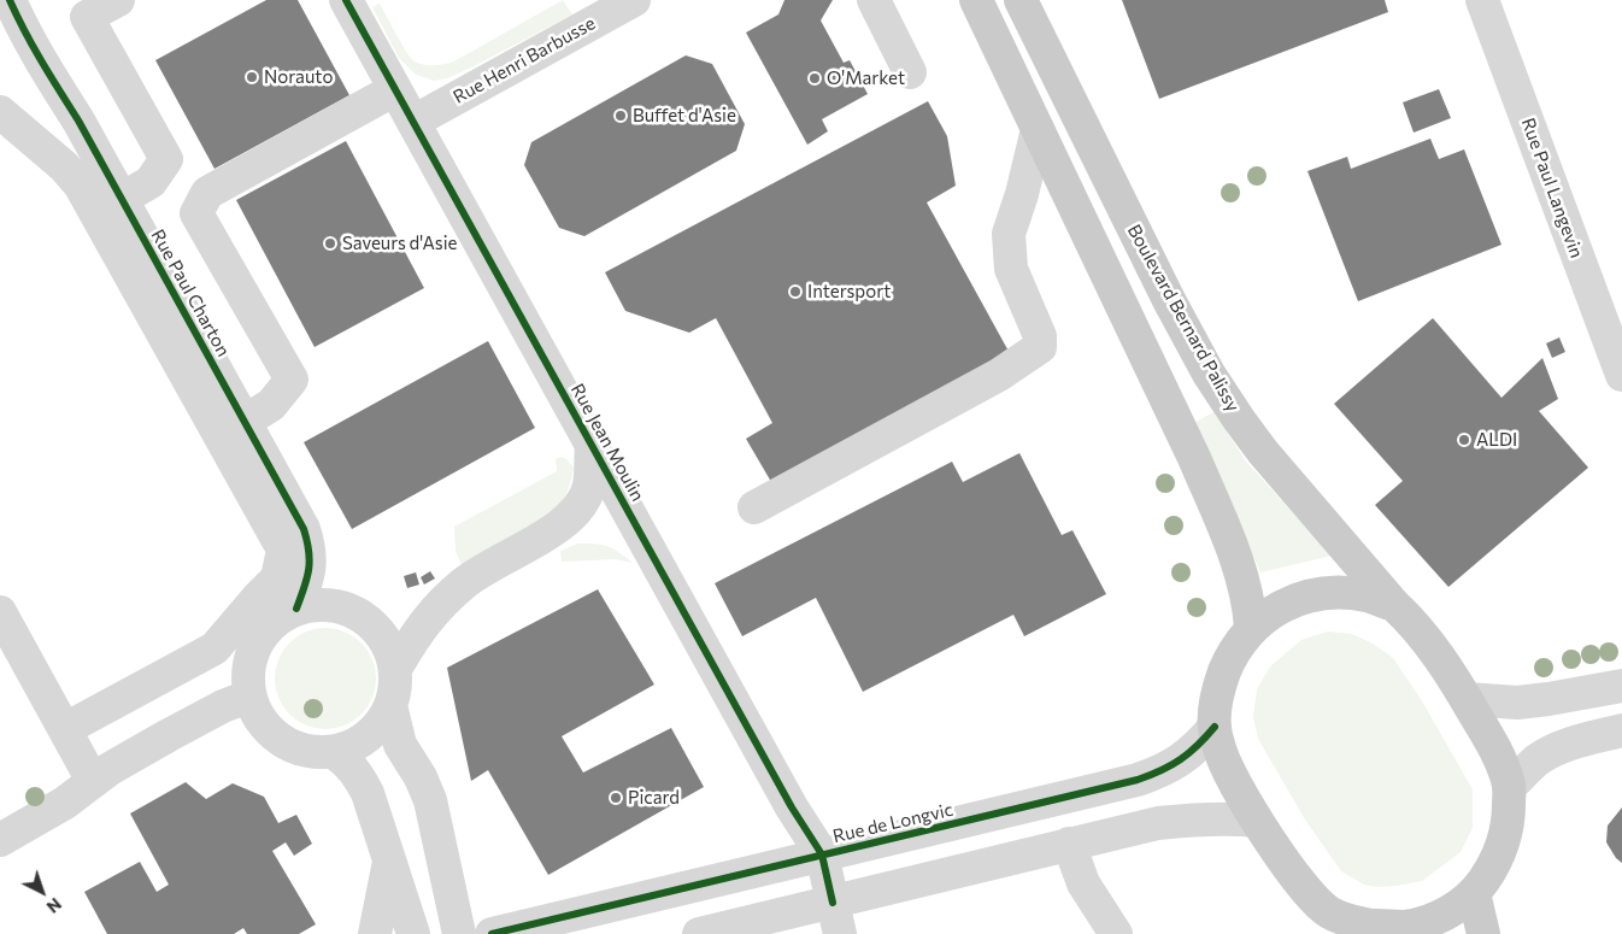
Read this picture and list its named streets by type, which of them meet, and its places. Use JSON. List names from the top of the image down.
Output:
{
  "streets": {
    "main road": ["Boulevard Bernard Palissy"],
    "street": [
      "Rue Henri Barbusse",
      "Rue Paul Langevin",
      "Rue Paul Charton",
      "Rue Jean Moulin",
      "Rue de Longvic"
    ]
  },
  "crossings": [
    ["Rue Henri Barbusse", "Rue Jean Moulin"],
    ["Rue Jean Moulin", "Rue de Longvic"]
  ],
  "places": [
    "Norauto",
    "O'Market",
    "Buffet d'Asie",
    "Saveurs d'Asie",
    "Intersport",
    "ALDI",
    "Picard"
  ],
  "north": "bottom right"
}
